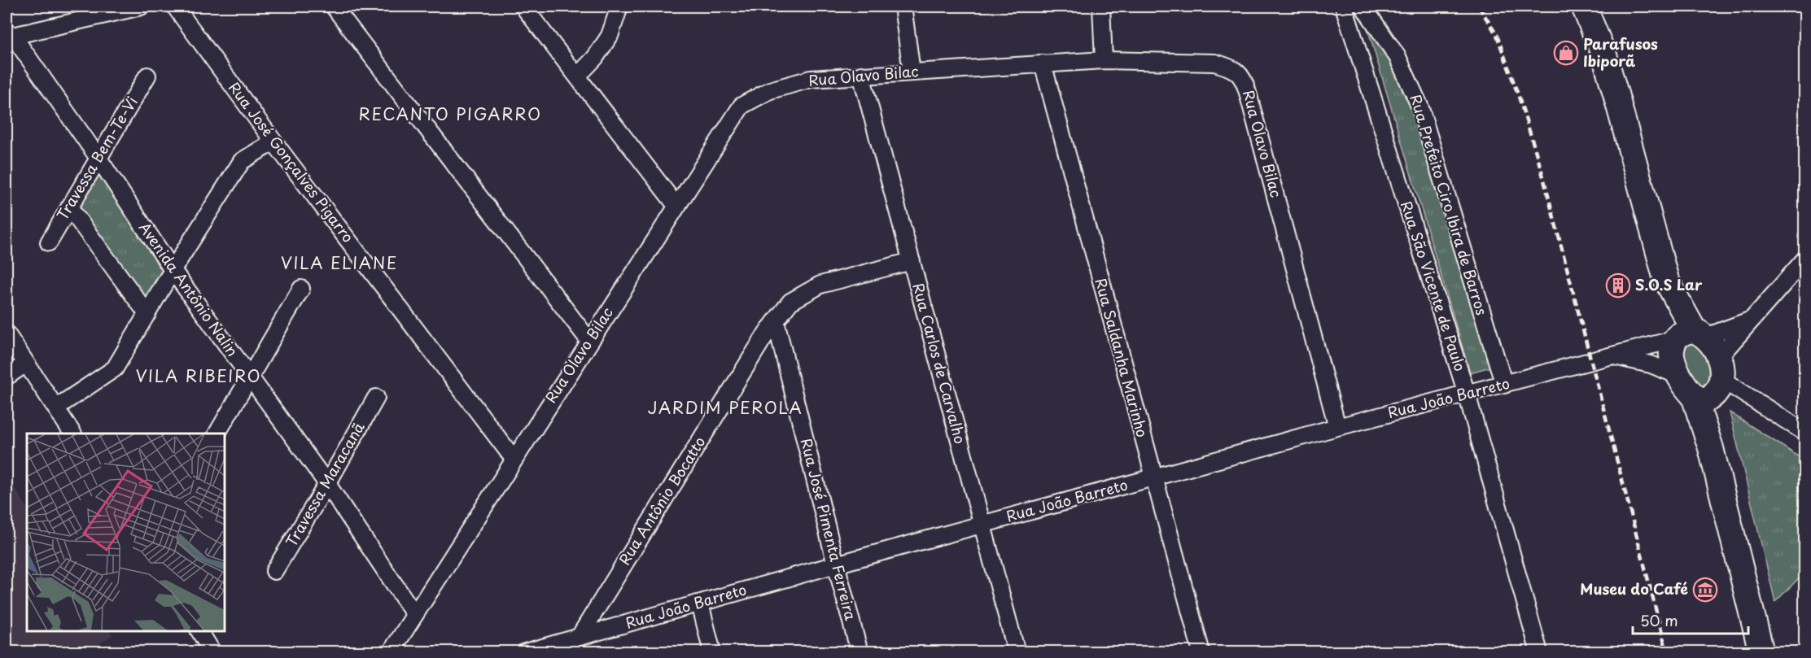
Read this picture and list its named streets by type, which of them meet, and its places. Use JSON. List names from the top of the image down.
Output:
{
  "streets": {
    "street": [
      "Rua Olavo Bilac",
      "Travessa Bem-Te-Vi",
      "Rua José Gonçalves Pigarro",
      "Rua Prefeito Ciro Ibira de Barros",
      "Rua São Vicente de Paulo",
      "Avenida Antônio Nalin",
      "Rua Saldanha Marinho",
      "Rua Carlos de Carvalho",
      "Rua João Barreto",
      "Travessa Maracanã",
      "Rua Antônio Bocatto",
      "Rua José Pimenta Ferreira"
    ]
  },
  "crossings": [
    ["Rua Olavo Bilac", "Rua José Gonçalves Pigarro"],
    ["Rua Olavo Bilac", "Avenida Antônio Nalin"],
    ["Rua Olavo Bilac", "Rua Saldanha Marinho"],
    ["Rua Olavo Bilac", "Rua Carlos de Carvalho"],
    ["Rua Olavo Bilac", "Rua João Barreto"],
    ["Travessa Bem-Te-Vi", "Avenida Antônio Nalin"],
    ["Rua Prefeito Ciro Ibira de Barros", "Rua João Barreto"],
    ["Rua São Vicente de Paulo", "Rua João Barreto"],
    ["Avenida Antônio Nalin", "Travessa Maracanã"],
    ["Rua Saldanha Marinho", "Rua João Barreto"],
    ["Rua Carlos de Carvalho", "Rua João Barreto"],
    ["Rua Carlos de Carvalho", "Rua Antônio Bocatto"],
    ["Rua João Barreto", "Rua Antônio Bocatto"],
    ["Rua João Barreto", "Rua José Pimenta Ferreira"],
    ["Rua Antônio Bocatto", "Rua José Pimenta Ferreira"]
  ],
  "districts": [
    "RECANTO PIGARRO",
    "VILA ELIANE",
    "VILA RIBEIRO",
    "JARDIM PEROLA"
  ],
  "places": {
    "shop": ["Parafusos Ibiporã"],
    "building": ["S.O.S Lar"],
    "museum": ["Museu do Café"]
  },
  "scale_bar": "50 m"
}
